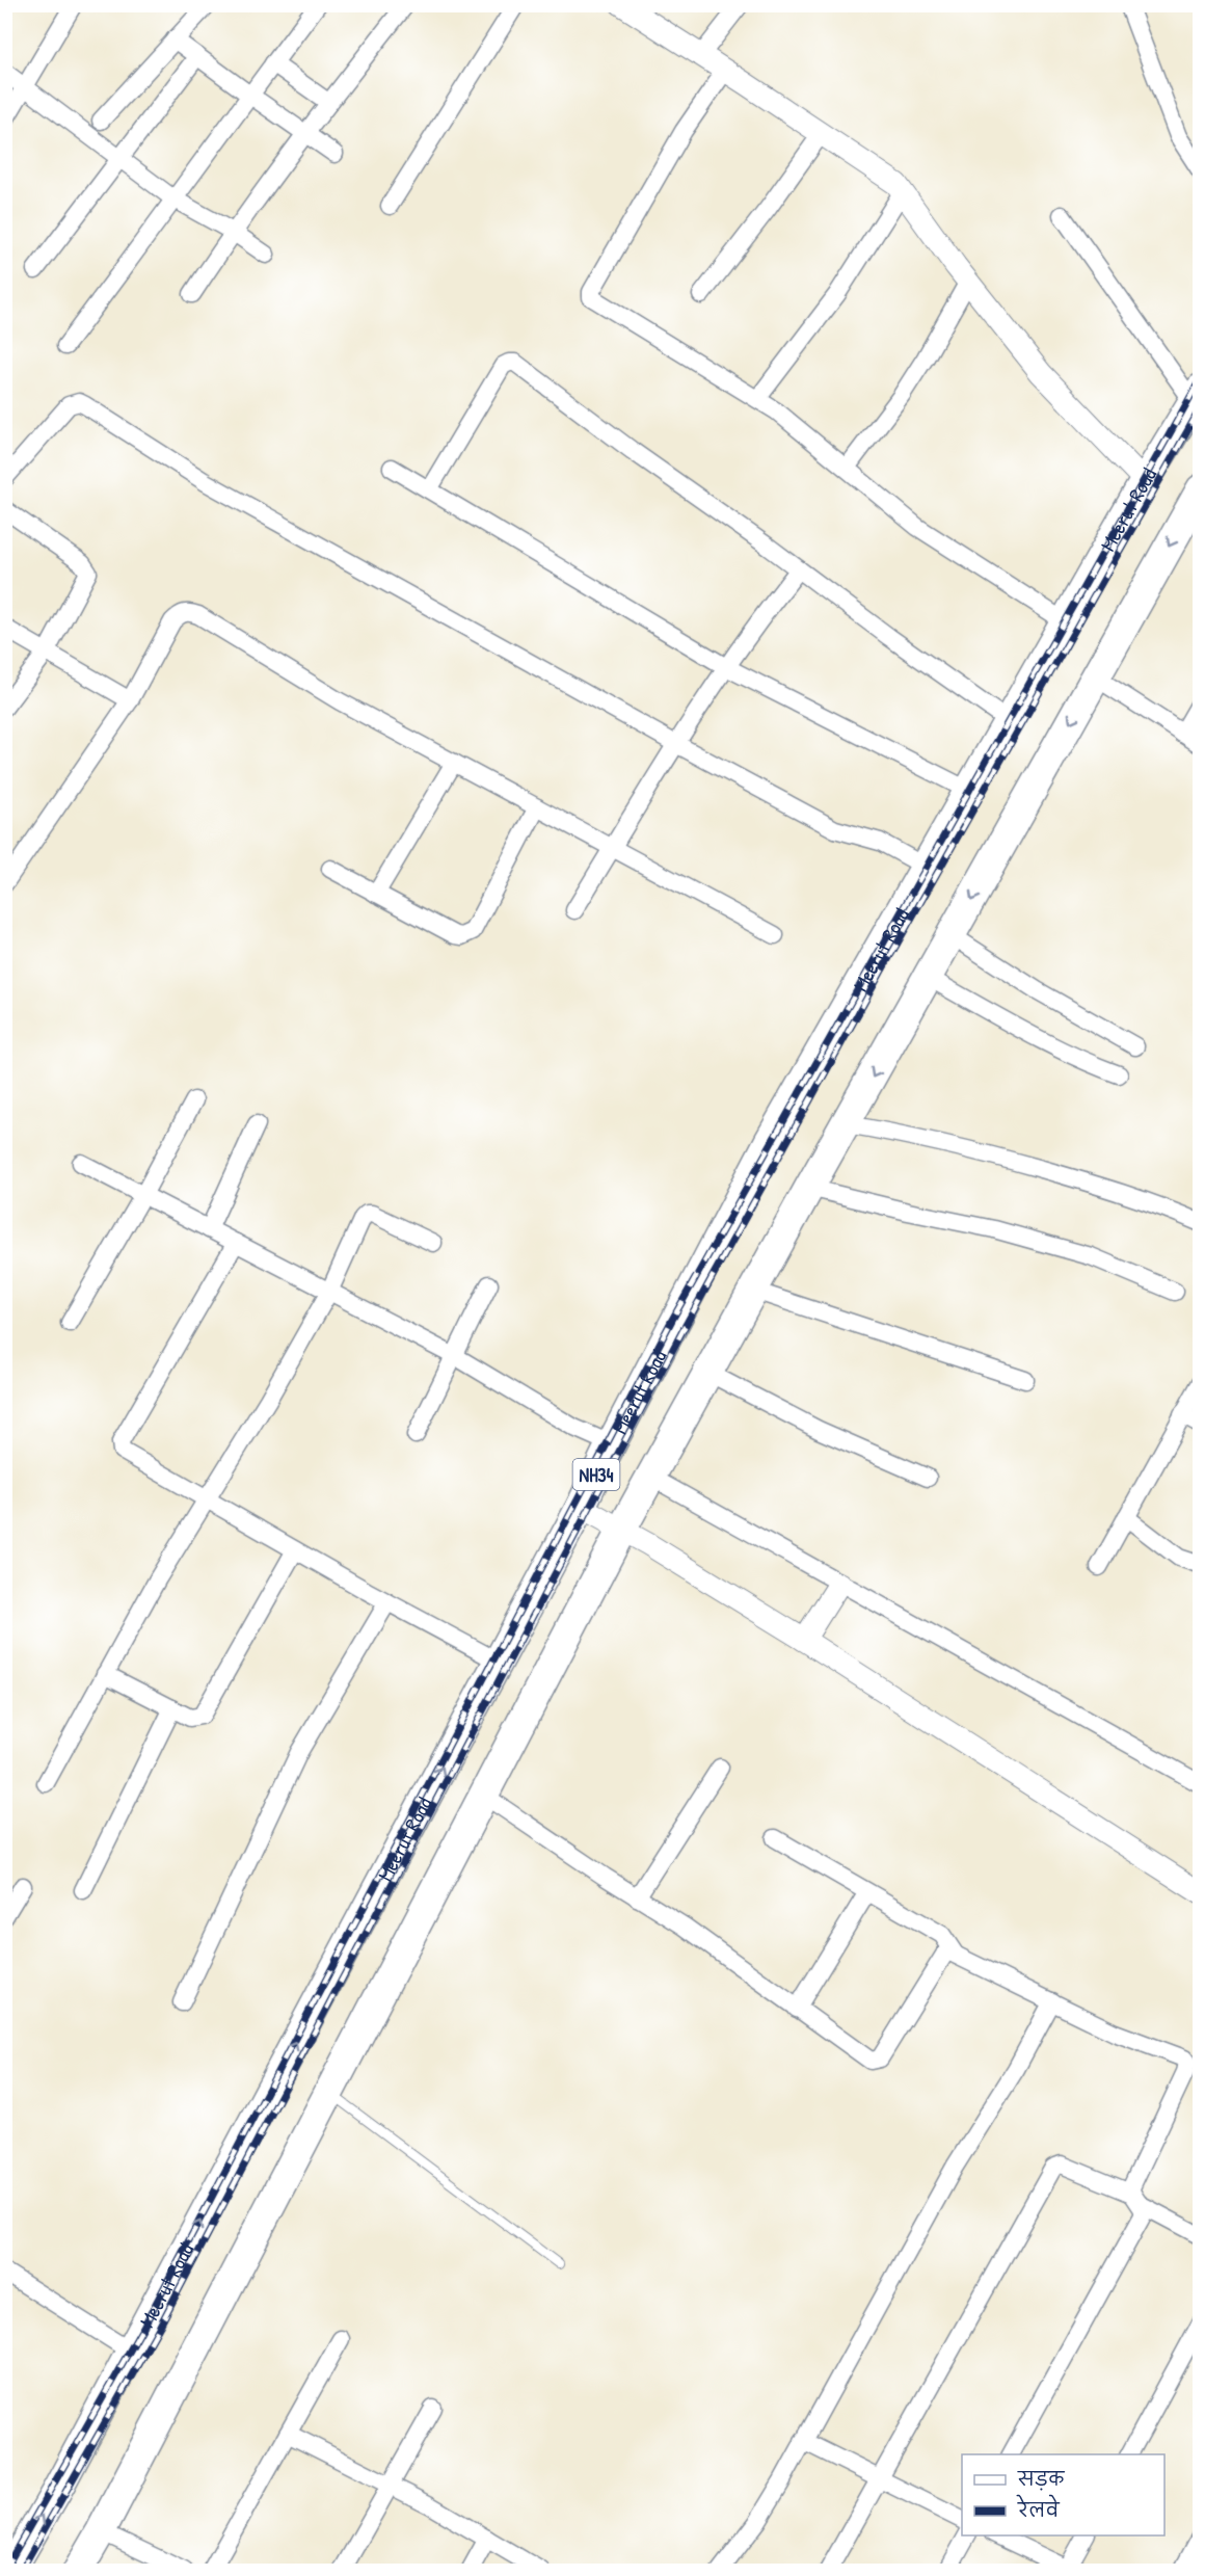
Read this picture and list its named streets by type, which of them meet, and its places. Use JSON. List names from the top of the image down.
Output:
{
  "streets": {
    "highway": ["Meerut Road", "NH34"]
  },
  "legend": ["सड़क", "रेलवे"]
}
